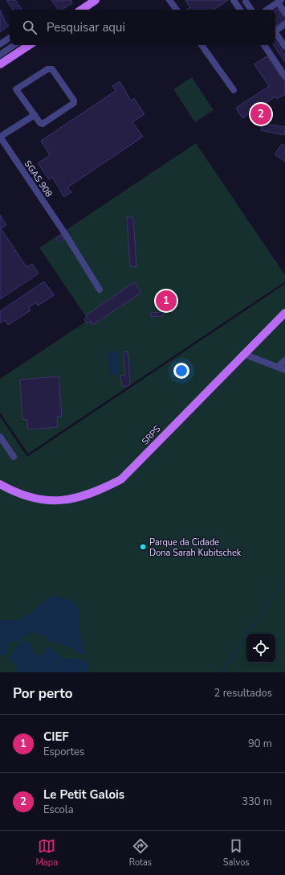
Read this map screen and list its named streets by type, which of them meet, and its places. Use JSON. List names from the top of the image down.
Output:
{
  "streets": {
    "main road": ["SRPS"],
    "lane": ["SGAS 908"]
  },
  "places": ["Parque da Cidade Dona Sarah Kubitschek"],
  "page": {
    "search": "Pesquisar aqui",
    "pins": ["2", "1"],
    "heading": ["Por perto", "2 resultados"],
    "list": [
      {
        "mark": "1",
        "name": "CIEF",
        "note": "Esportes",
        "value": "90 m"
      },
      {
        "mark": "2",
        "name": "Le Petit Galois",
        "note": "Escola",
        "value": "330 m"
      }
    ],
    "nav": ["Mapa", "Rotas", "Salvos"]
  }
}
